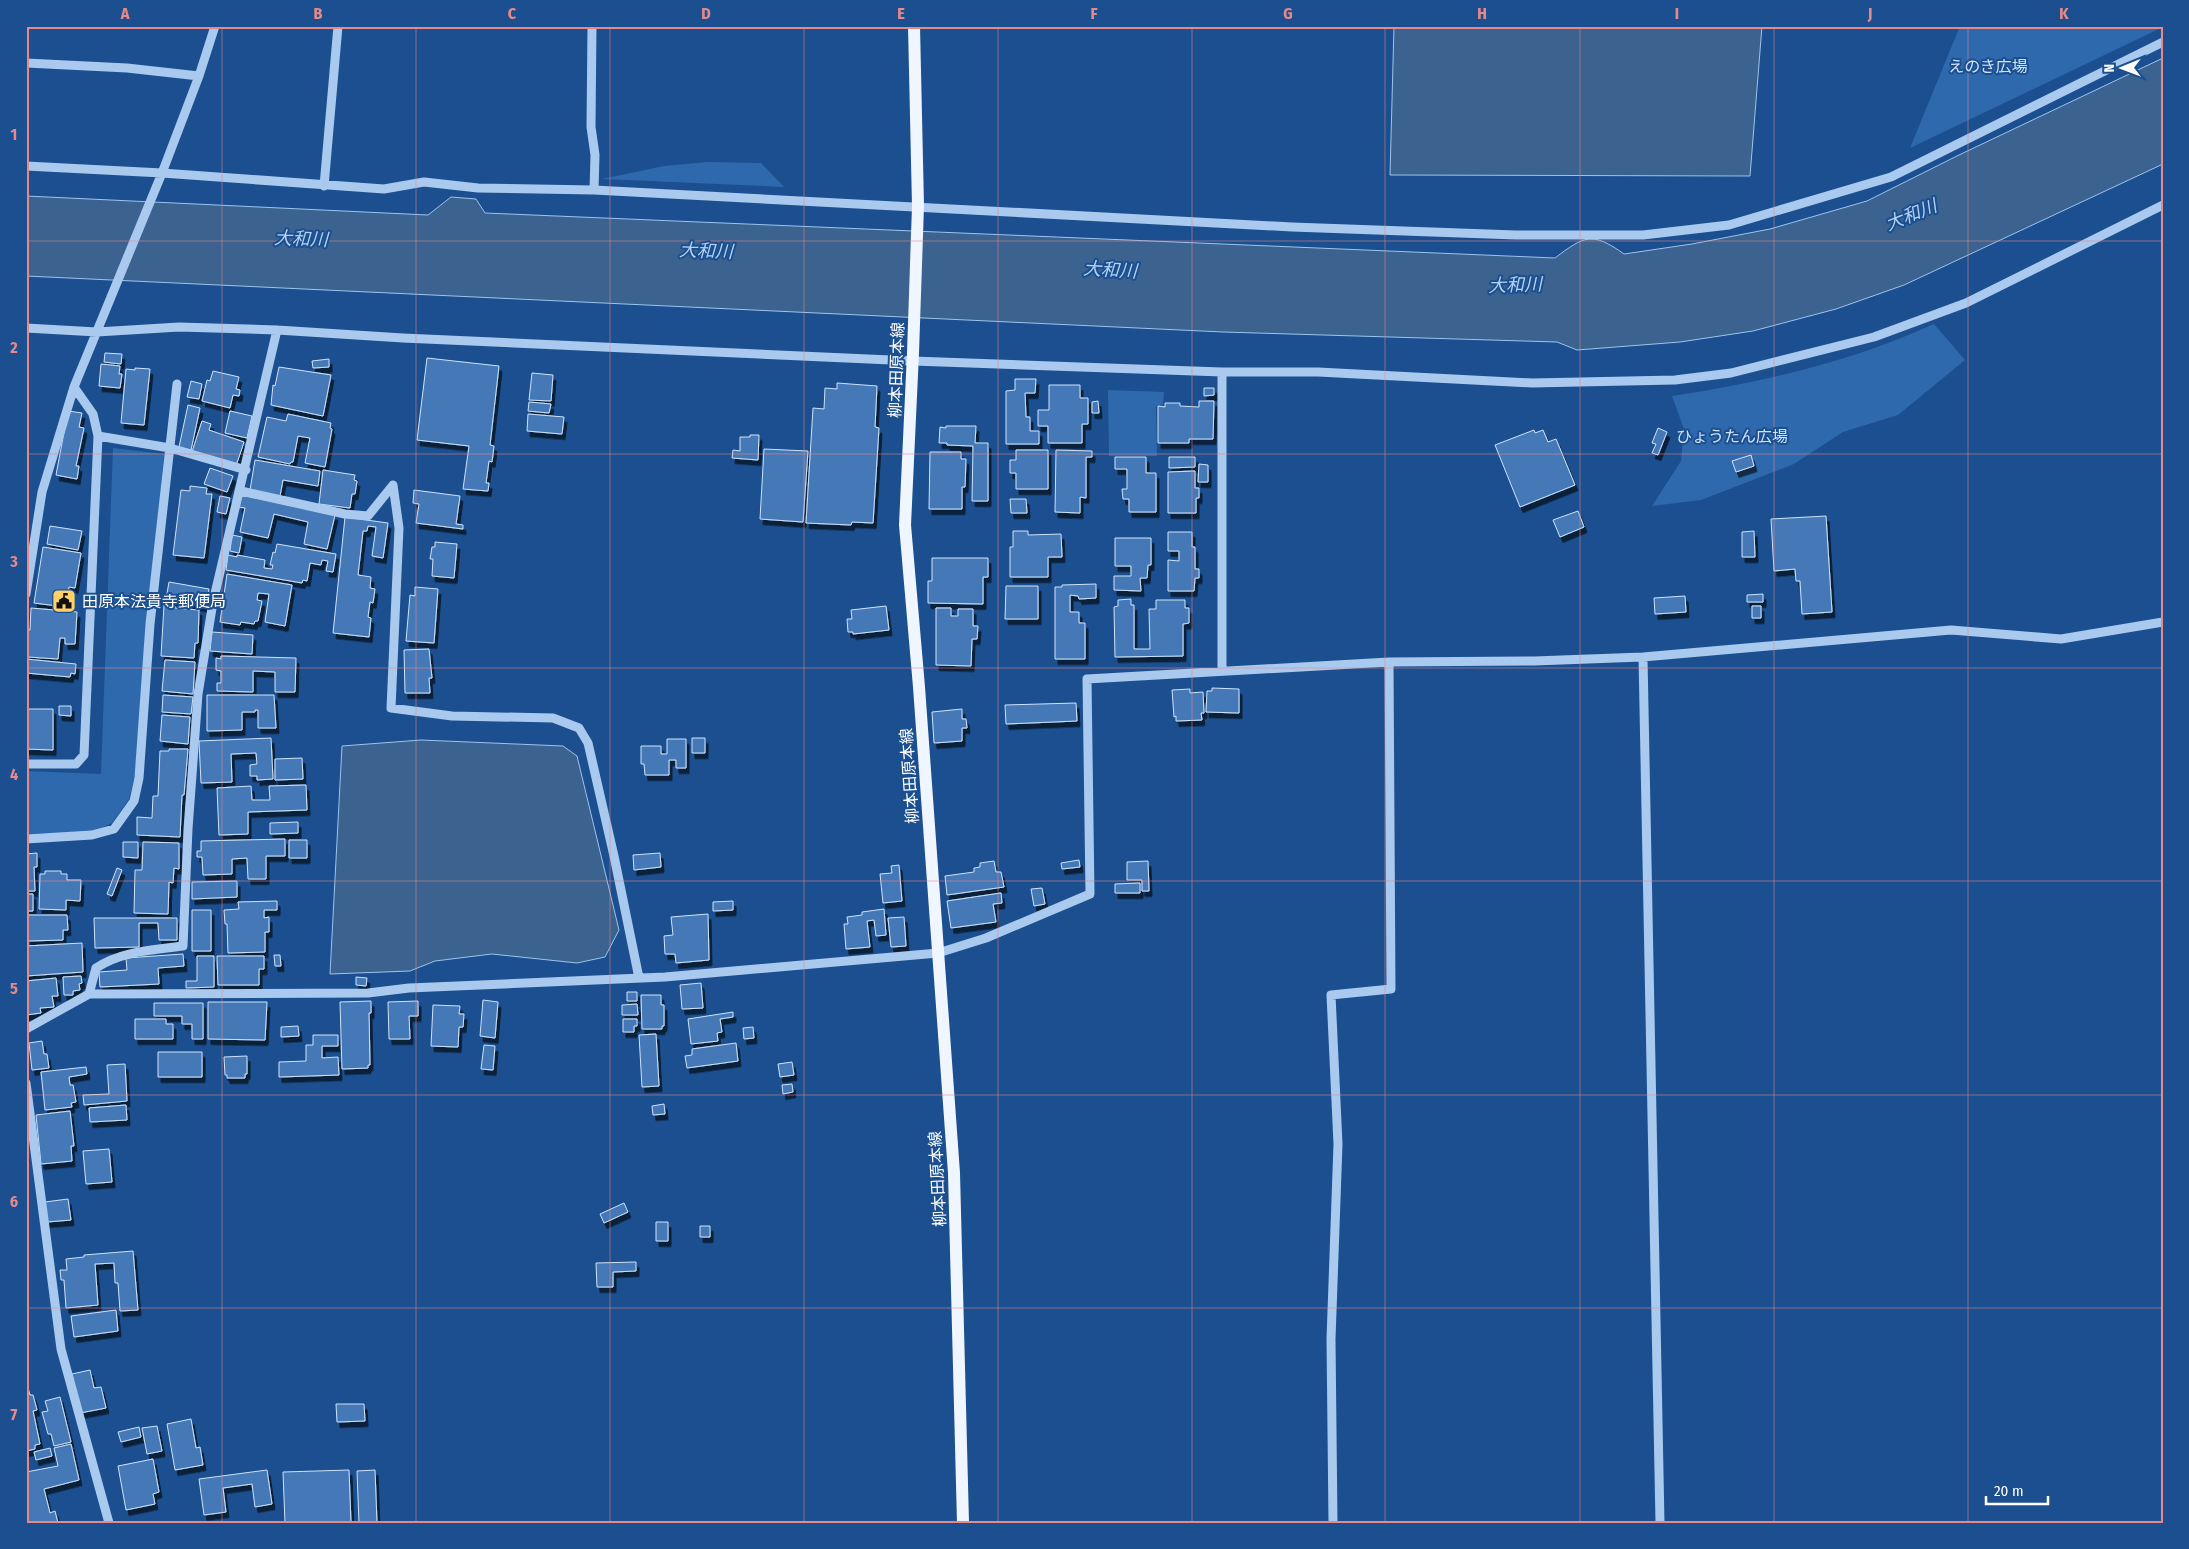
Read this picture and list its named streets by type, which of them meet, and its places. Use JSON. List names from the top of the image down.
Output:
{
  "streets": {
    "main road": ["柳本田原本線"]
  },
  "water": ["大和川"],
  "parks": ["えのき広場", "ひょうたん広場"],
  "places": {
    "public building": ["田原本法貴寺郵便局"]
  },
  "scale_bar": "20 m",
  "north": "left",
  "grid": {
    "columns": [
      "A",
      "B",
      "C",
      "D",
      "E",
      "F",
      "G",
      "H",
      "I",
      "J",
      "K"
    ],
    "rows": [
      "1",
      "2",
      "3",
      "4",
      "5",
      "6",
      "7"
    ]
  }
}
